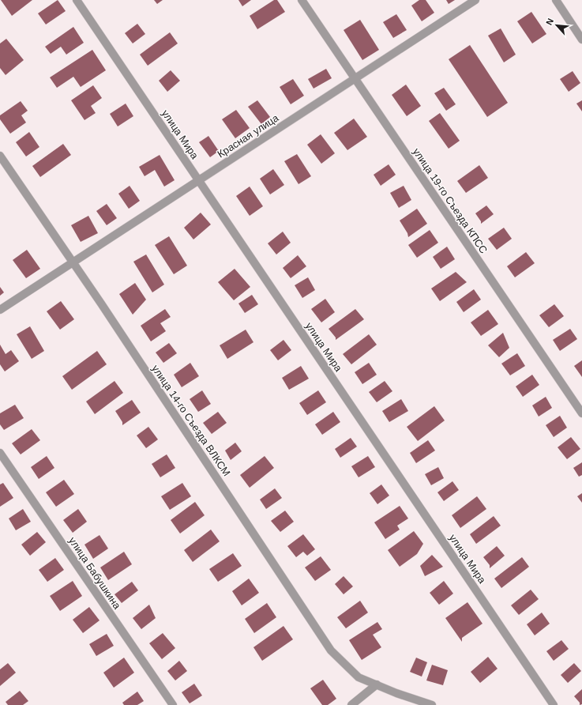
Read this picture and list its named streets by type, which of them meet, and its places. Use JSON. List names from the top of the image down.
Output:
{
  "streets": {
    "street": [
      "улица Мира",
      "Красная улица",
      "улица 19-го Съезда КПСС",
      "улица 14-го Съезда ВЛКСМ",
      "улица Бабушкина"
    ]
  },
  "crossings": [
    ["улица Мира", "Красная улица"],
    ["Красная улица", "улица 19-го Съезда КПСС"],
    ["Красная улица", "улица 14-го Съезда ВЛКСМ"]
  ],
  "north": "top left"
}
